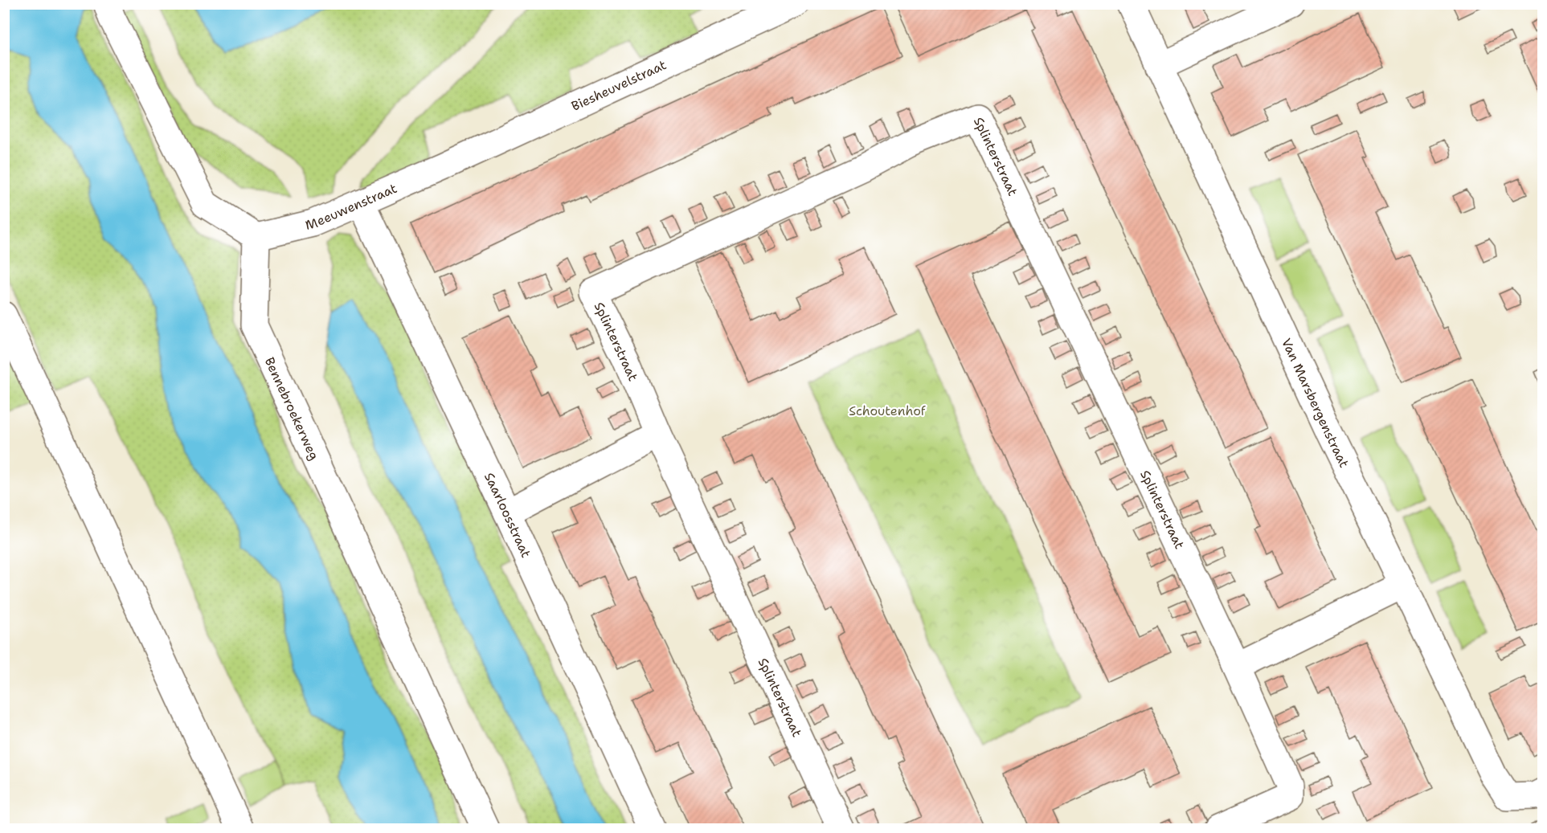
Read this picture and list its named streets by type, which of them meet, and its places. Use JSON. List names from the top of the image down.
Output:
{
  "streets": {
    "street": [
      "Biesheuvelstraat",
      "Splinterstraat",
      "Meeuwenstraat",
      "Van Marsbergenstraat",
      "Bennebroekerweg",
      "Saarloosstraat"
    ]
  },
  "crossings": [
    ["Biesheuvelstraat", "Meeuwenstraat"],
    ["Meeuwenstraat", "Bennebroekerweg"],
    ["Meeuwenstraat", "Saarloosstraat"]
  ],
  "parks": ["Schoutenhof"]
}
